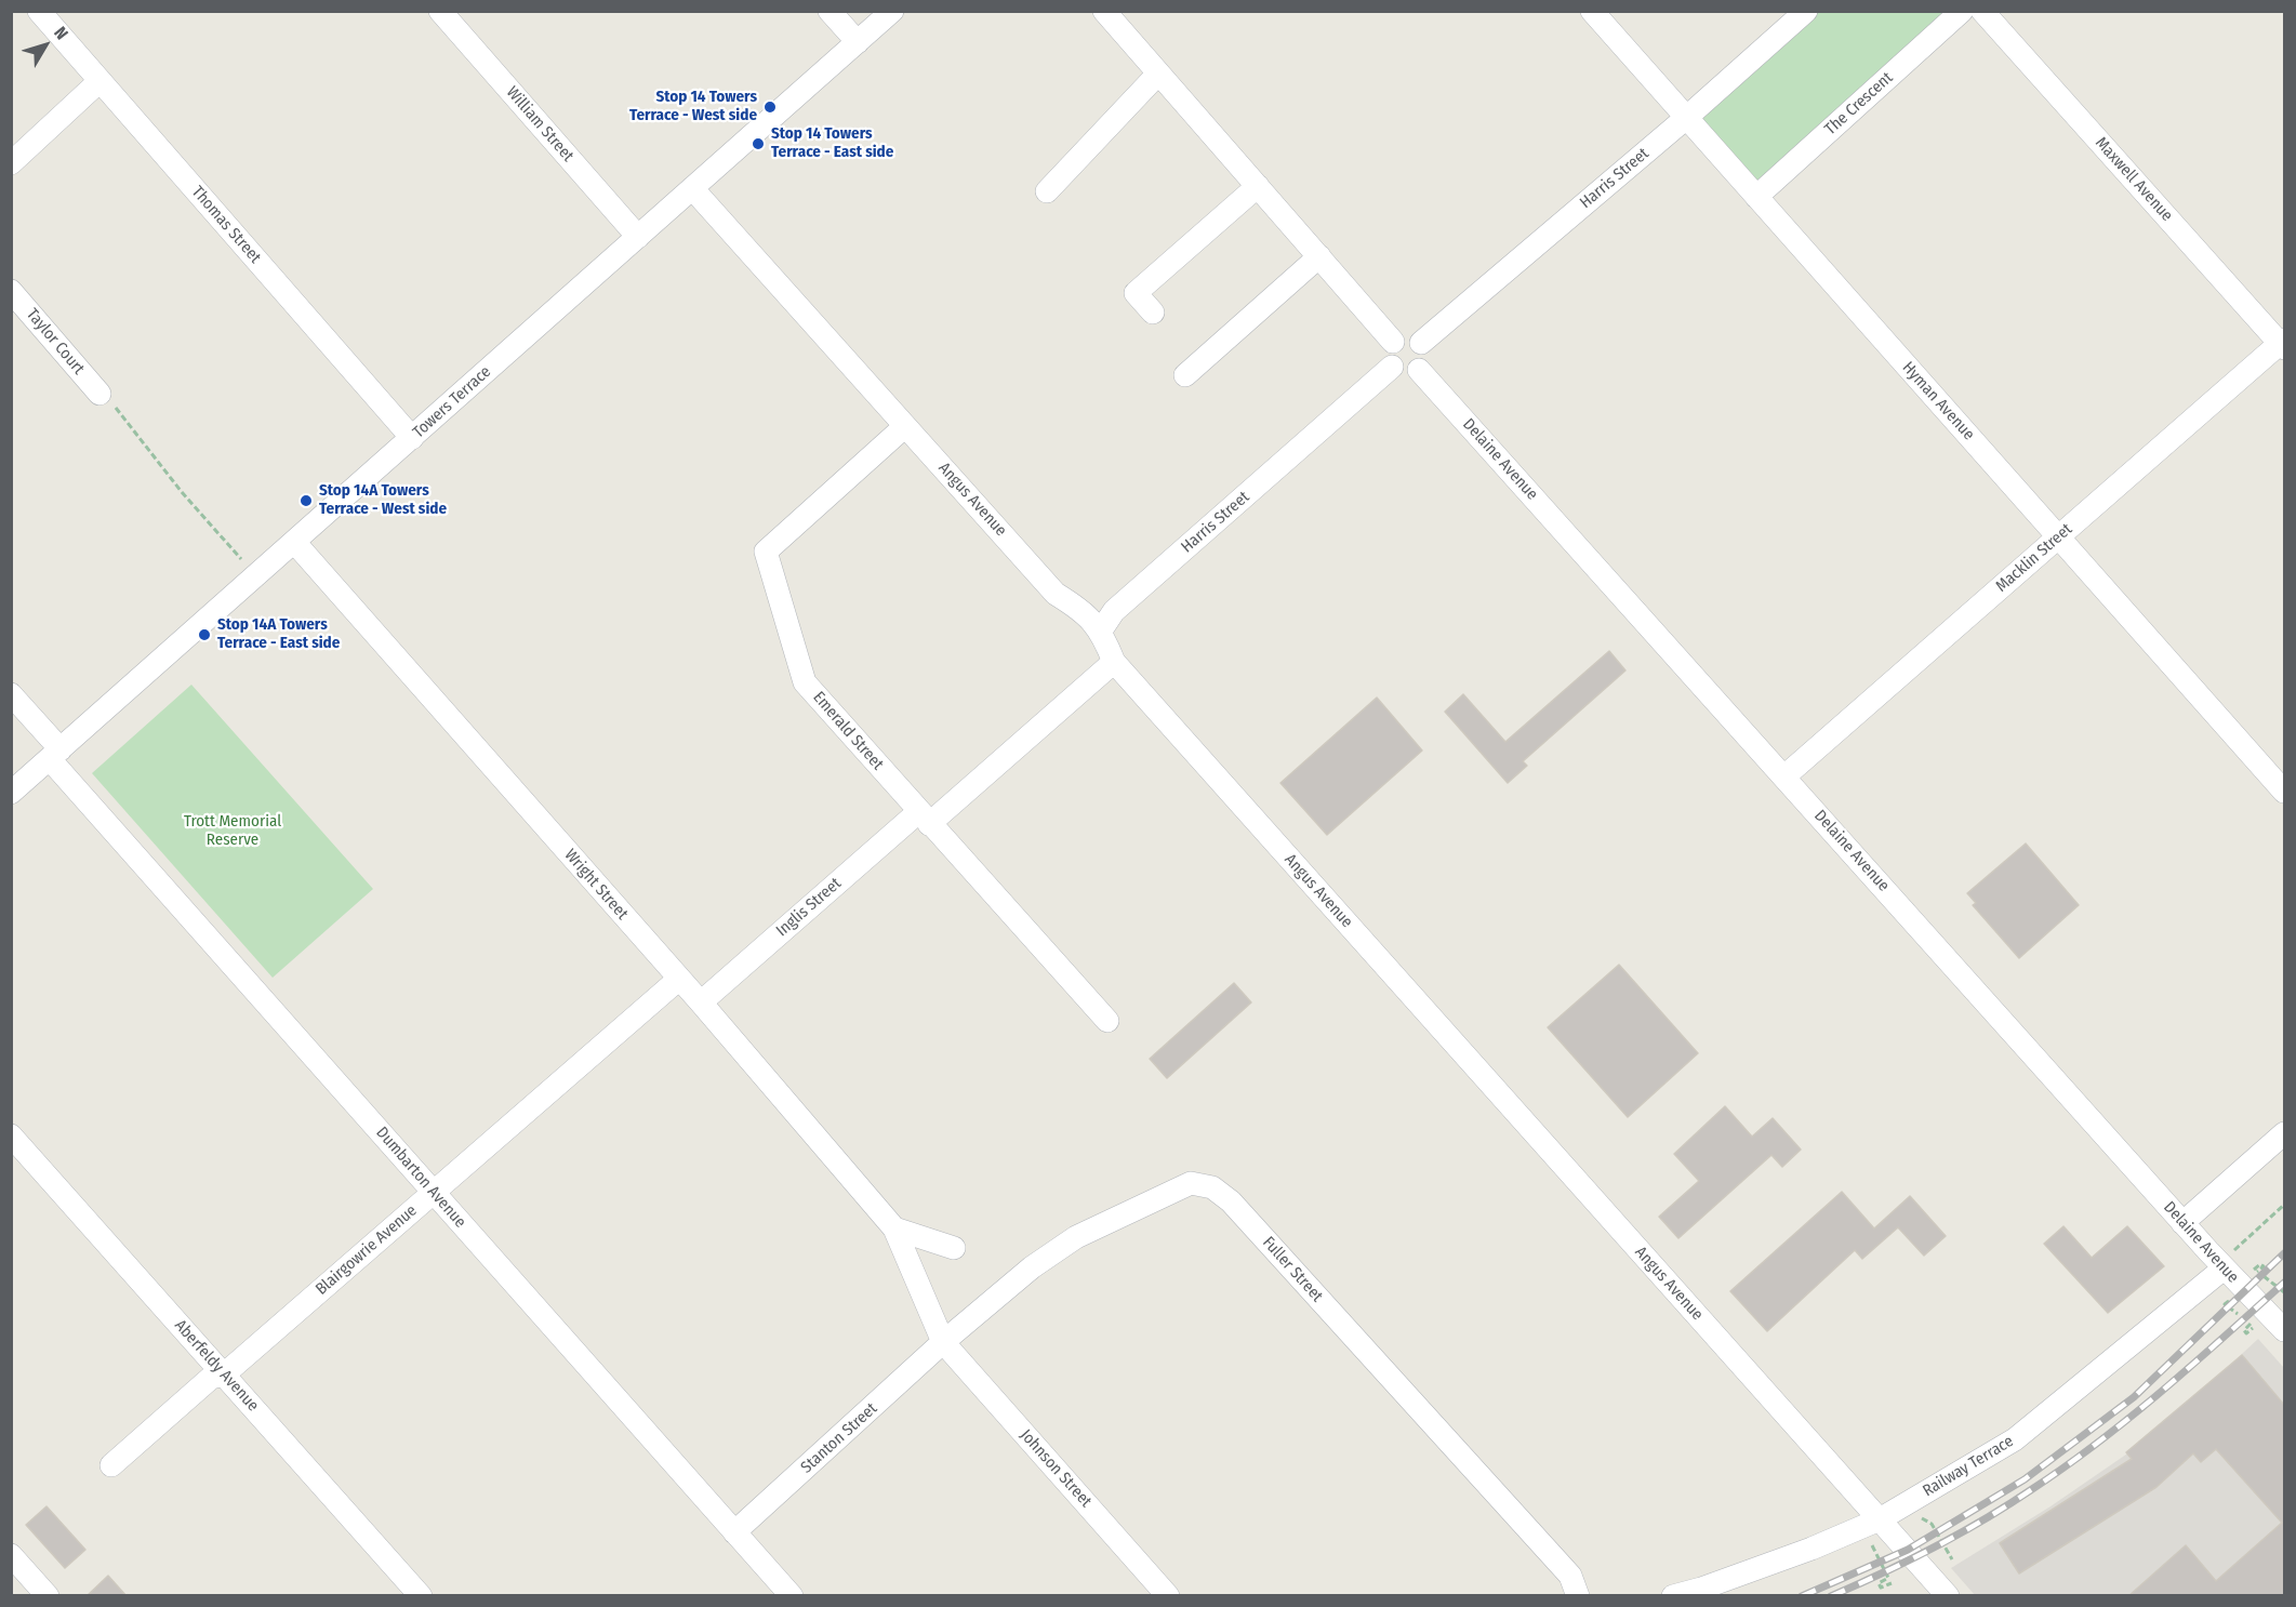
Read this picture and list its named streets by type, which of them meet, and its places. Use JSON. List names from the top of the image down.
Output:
{
  "streets": {
    "street": [
      "The Crescent",
      "William Street",
      "Harris Street",
      "Maxwell Avenue",
      "Thomas Street",
      "Taylor Court",
      "Hyman Avenue",
      "Towers Terrace",
      "Delaine Avenue",
      "Angus Avenue",
      "Macklin Street",
      "Emerald Street",
      "Wright Street",
      "Inglis Street",
      "Dumbarton Avenue",
      "Blairgowrie Avenue",
      "Fuller Street",
      "Aberfeldy Avenue",
      "Stanton Street",
      "Railway Terrace",
      "Johnson Street"
    ]
  },
  "crossings": [
    ["The Crescent", "Hyman Avenue"],
    ["William Street", "Towers Terrace"],
    ["Harris Street", "Hyman Avenue"],
    ["Harris Street", "Delaine Avenue"],
    ["Harris Street", "Angus Avenue"],
    ["Maxwell Avenue", "Macklin Street"],
    ["Thomas Street", "Towers Terrace"],
    ["Hyman Avenue", "Macklin Street"],
    ["Towers Terrace", "Angus Avenue"],
    ["Towers Terrace", "Wright Street"],
    ["Towers Terrace", "Dumbarton Avenue"],
    ["Delaine Avenue", "Macklin Street"],
    ["Delaine Avenue", "Railway Terrace"],
    ["Angus Avenue", "Emerald Street"],
    ["Angus Avenue", "Inglis Street"],
    ["Angus Avenue", "Railway Terrace"],
    ["Emerald Street", "Inglis Street"],
    ["Wright Street", "Inglis Street"],
    ["Wright Street", "Blairgowrie Avenue"],
    ["Wright Street", "Fuller Street"],
    ["Wright Street", "Stanton Street"],
    ["Wright Street", "Johnson Street"],
    ["Dumbarton Avenue", "Blairgowrie Avenue"],
    ["Dumbarton Avenue", "Stanton Street"],
    ["Blairgowrie Avenue", "Aberfeldy Avenue"],
    ["Fuller Street", "Stanton Street"],
    ["Fuller Street", "Johnson Street"],
    ["Stanton Street", "Johnson Street"]
  ],
  "parks": ["Trott Memorial Reserve"],
  "places": [
    "Stop 14 Towers Terrace - West side",
    "Stop 14 Towers Terrace - East side",
    "Stop 14A Towers Terrace - West side",
    "Stop 14A Towers Terrace - East side"
  ],
  "north": "top right"
}
